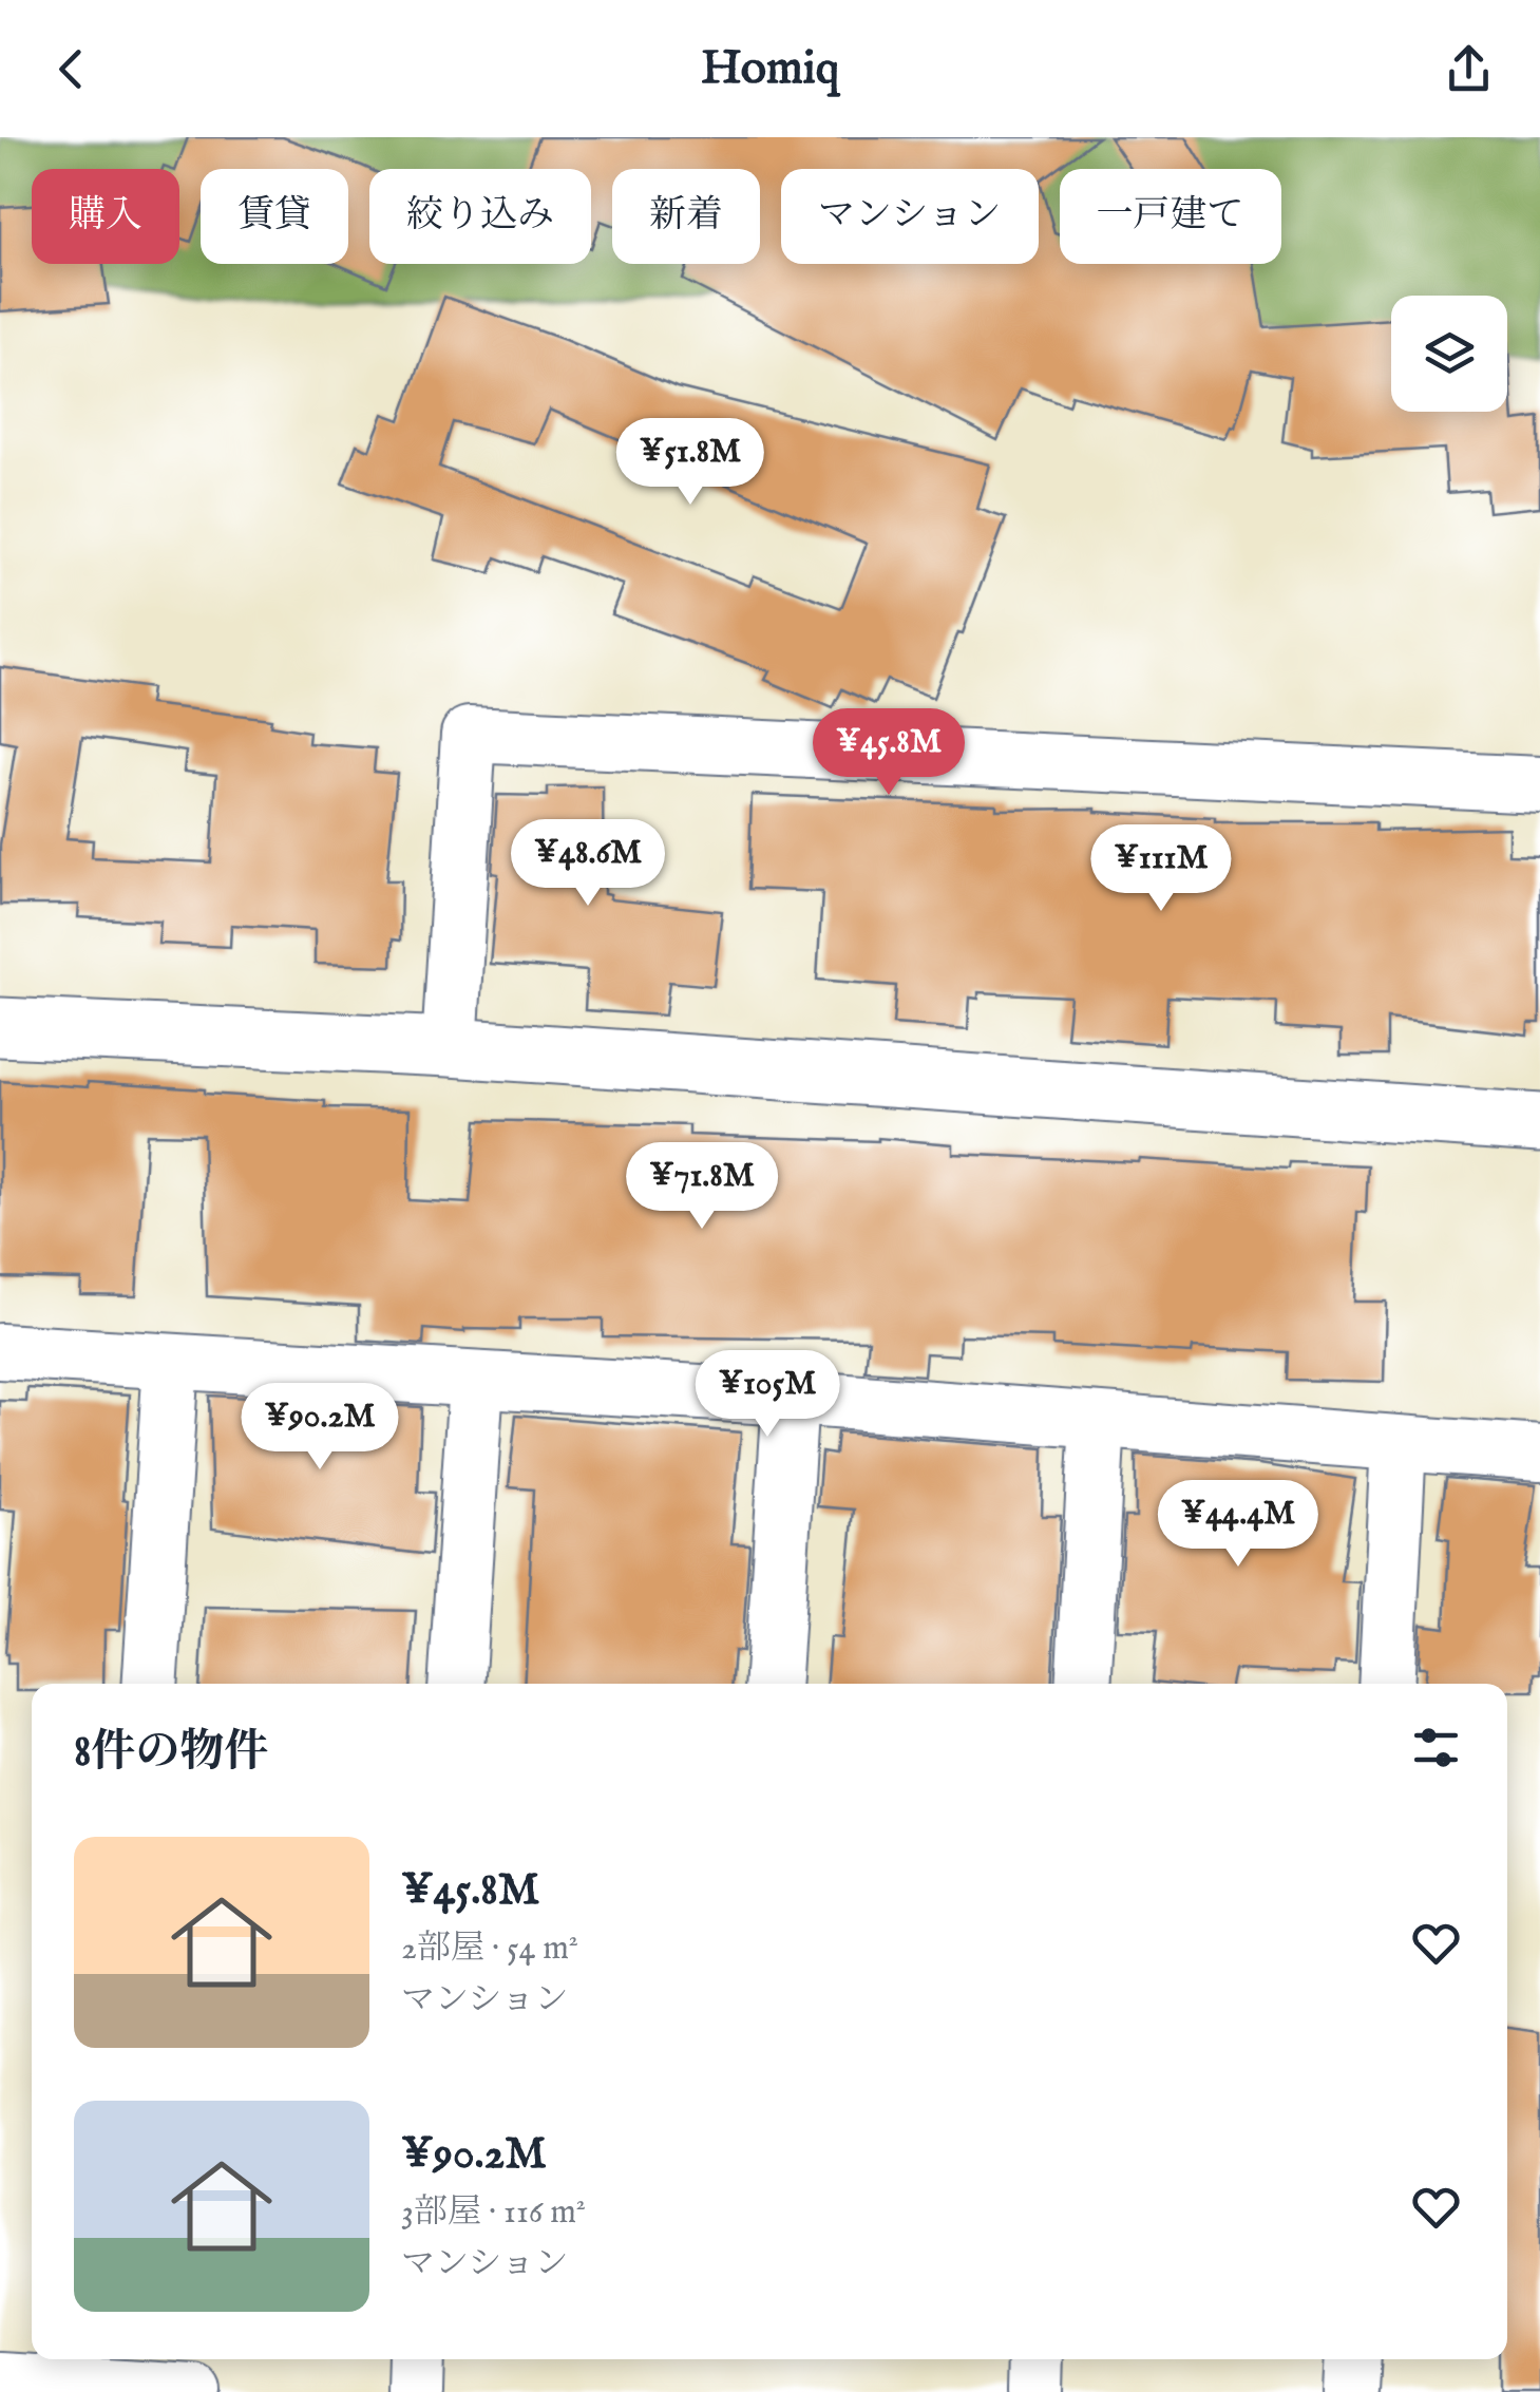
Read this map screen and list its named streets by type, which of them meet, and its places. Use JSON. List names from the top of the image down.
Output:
{
  "page": {
    "header": "Homiq",
    "chip": [
      "購入",
      "賃貸",
      "絞り込み",
      "新着",
      "マンション",
      "一戸建て"
    ],
    "price": [
      "¥51.8M",
      "¥45.8M",
      "¥48.6M",
      "¥111M",
      "¥71.8M",
      "¥105M",
      "¥90.2M",
      "¥44.4M"
    ],
    "heading": "8件の物件",
    "list": [
      {
        "name": "¥45.8M",
        "note": "2部屋 · 54 m² · マンション"
      },
      {
        "name": "¥90.2M",
        "note": "3部屋 · 116 m² · マンション"
      }
    ]
  }
}
